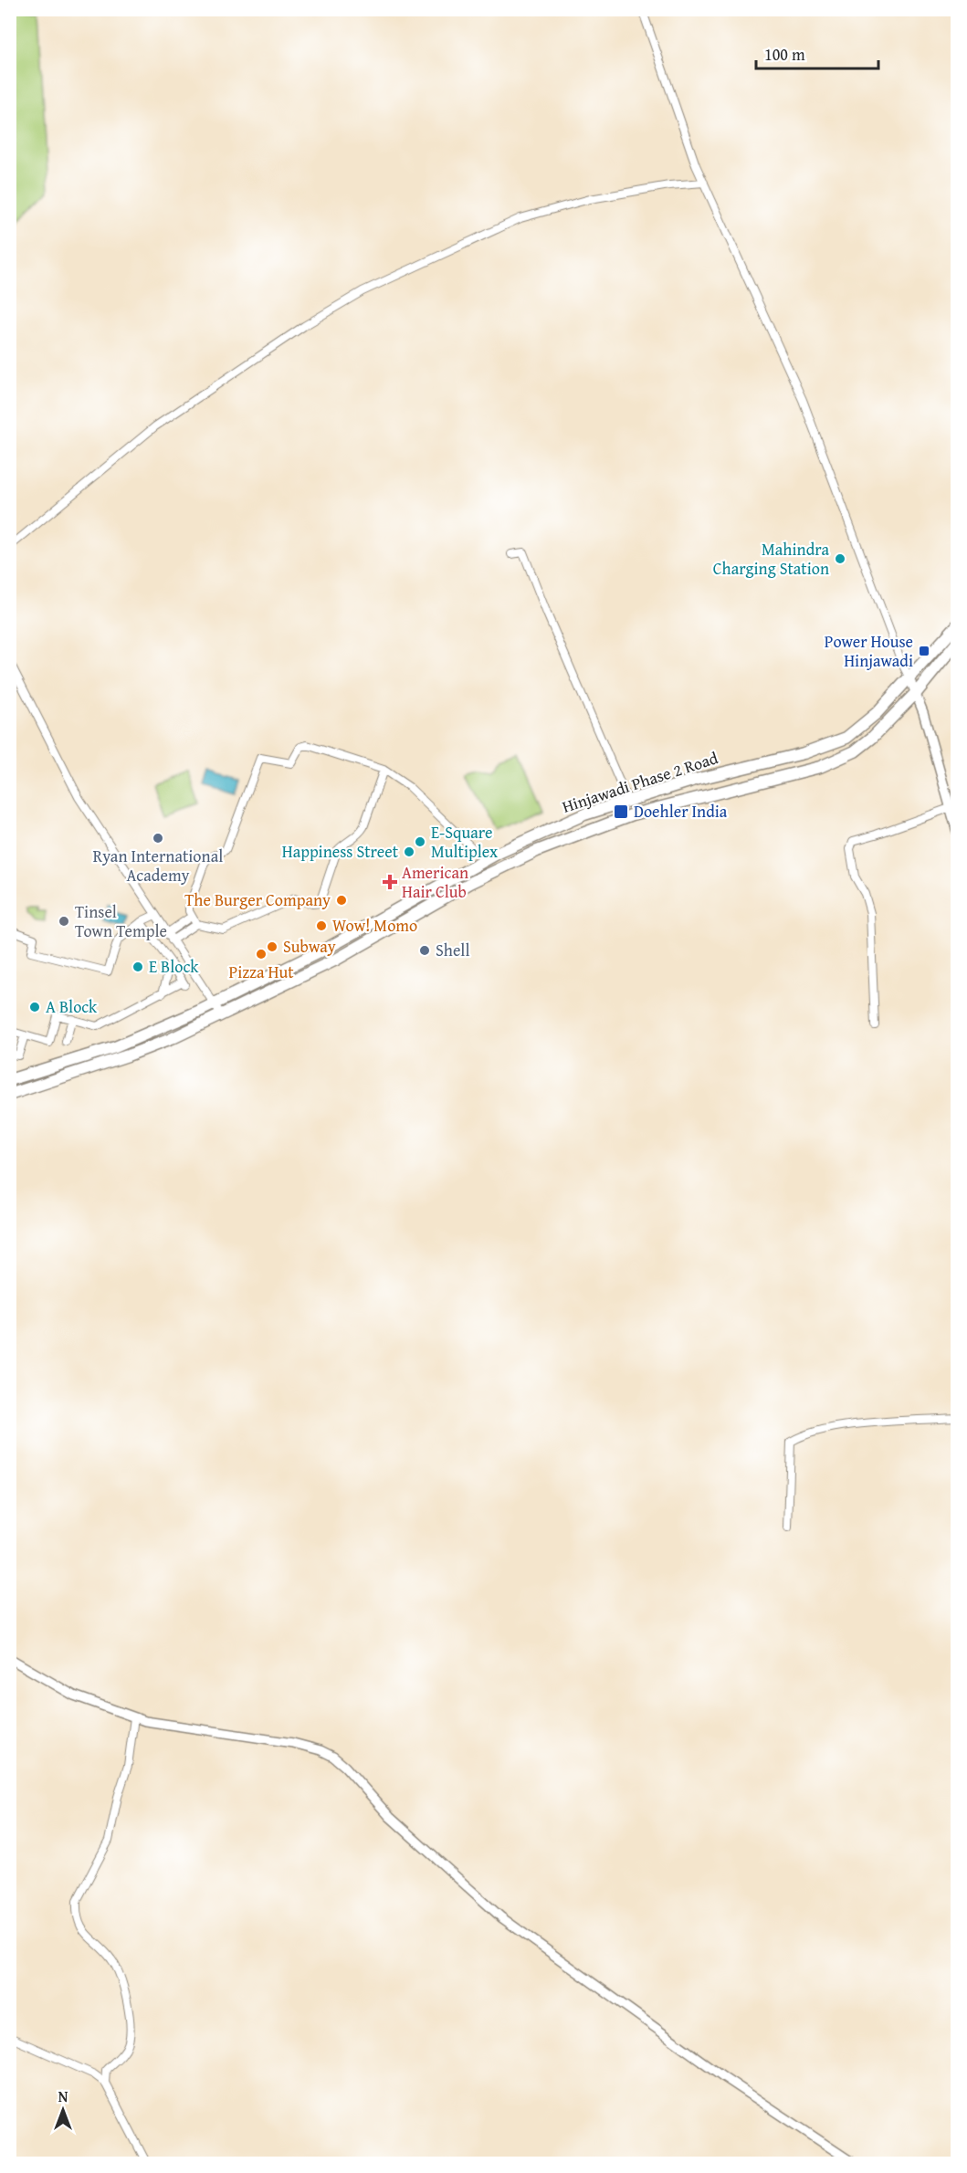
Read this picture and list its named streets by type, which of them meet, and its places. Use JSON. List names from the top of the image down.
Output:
{
  "streets": {
    "main road": ["Hinjawadi Phase 2 Road"]
  },
  "places": {
    "other": [
      "Mahindra Charging Station",
      "Ryan International Academy",
      "E-Square Multiplex",
      "Happiness Street",
      "The Burger Company",
      "Tinsel Town Temple",
      "Wow! Momo",
      "Subway",
      "Shell",
      "Pizza Hut",
      "E Block",
      "A Block"
    ],
    "transit": ["Power House Hinjawadi", "Doehler India"],
    "health": ["American Hair Club"]
  },
  "scale_bar": "100 m",
  "north": "top"
}
